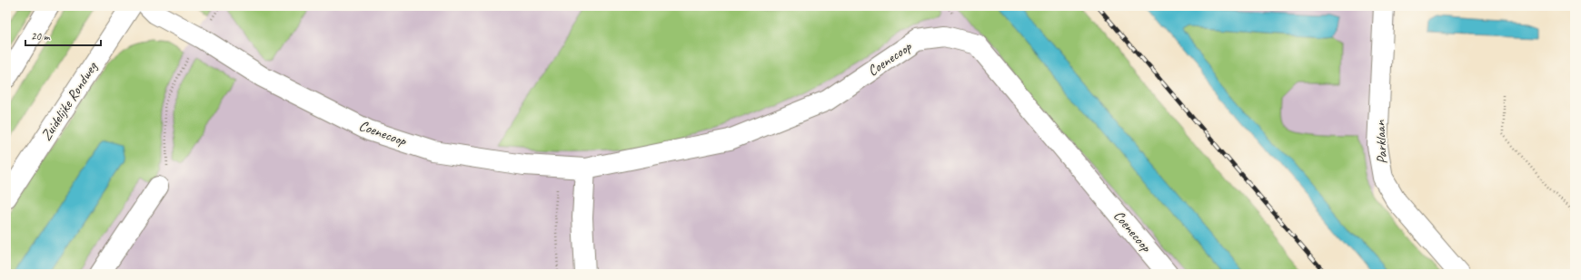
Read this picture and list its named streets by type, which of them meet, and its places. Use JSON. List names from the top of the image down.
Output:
{
  "streets": {
    "street": ["Coenecoop", "Zuidelijke Rondweg", "Parklaan"]
  },
  "scale_bar": "20 m"
}
